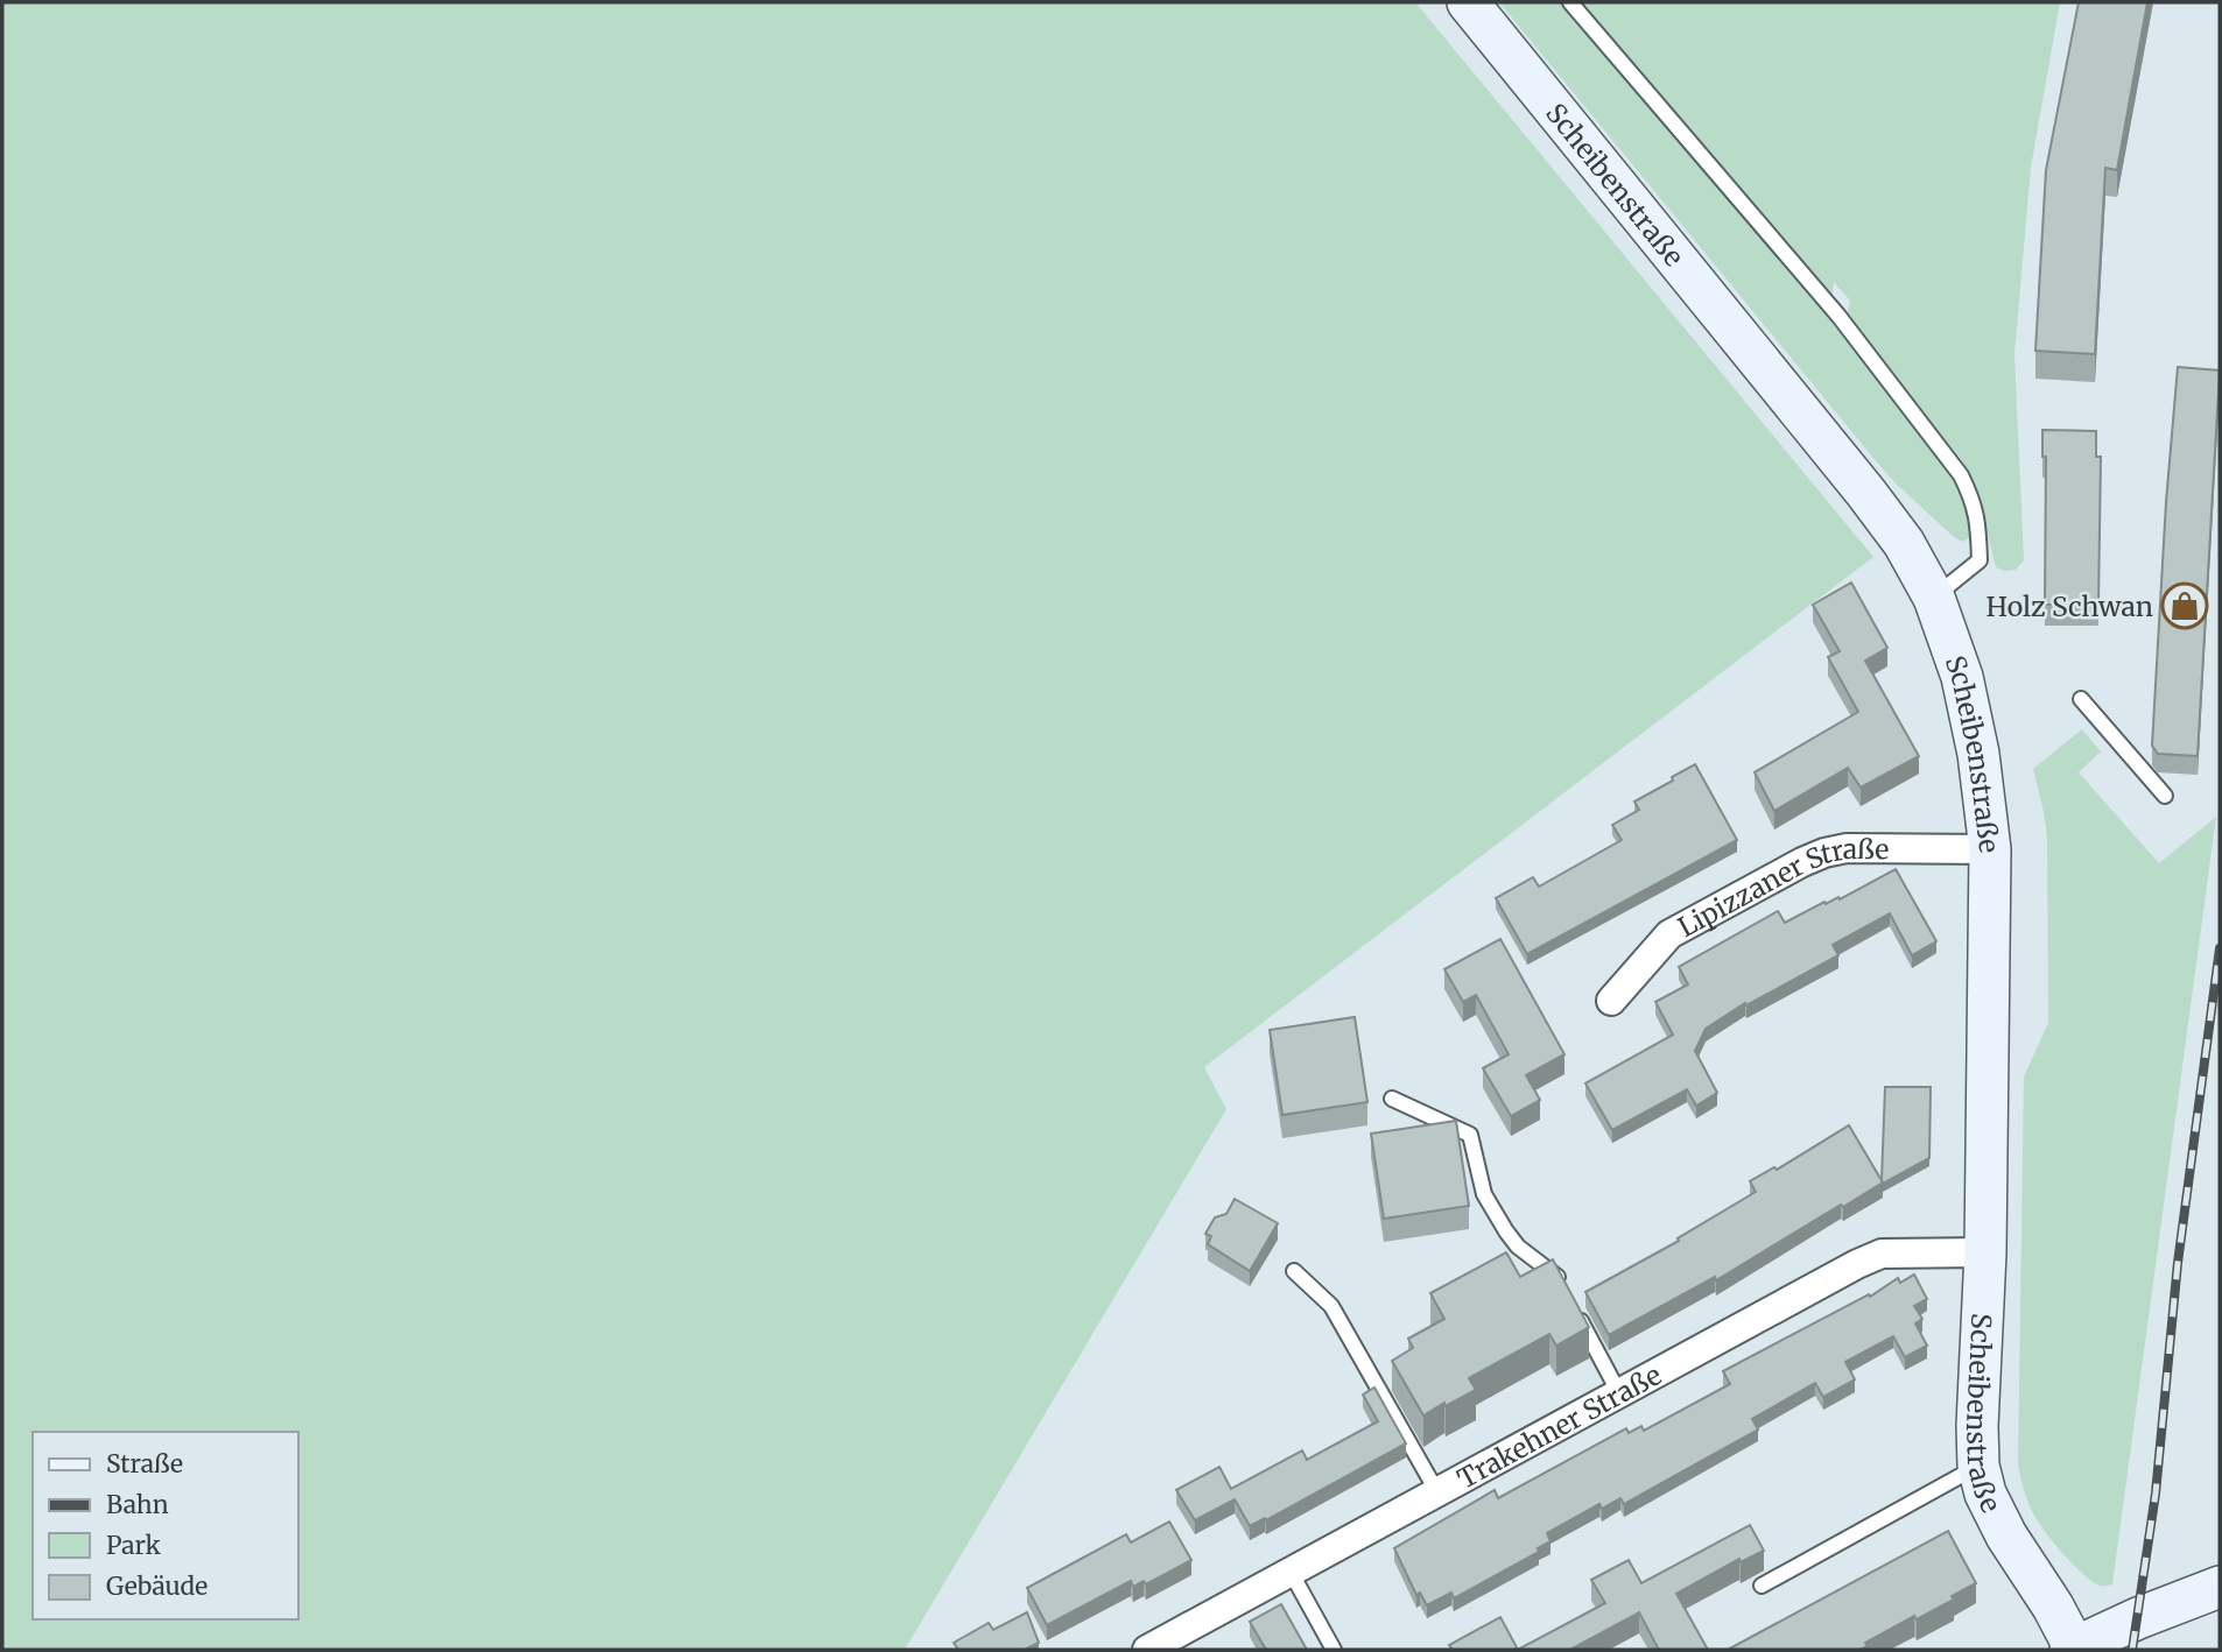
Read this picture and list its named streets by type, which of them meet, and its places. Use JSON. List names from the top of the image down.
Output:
{
  "streets": {
    "street": ["Scheibenstraße", "Lipizzaner Straße", "Trakehner Straße"]
  },
  "crossings": [
    ["Scheibenstraße", "Lipizzaner Straße"],
    ["Scheibenstraße", "Trakehner Straße"]
  ],
  "places": {
    "shop": ["Holz Schwan"]
  },
  "legend": [
    "Straße",
    "Bahn",
    "Park",
    "Gebäude"
  ]
}
